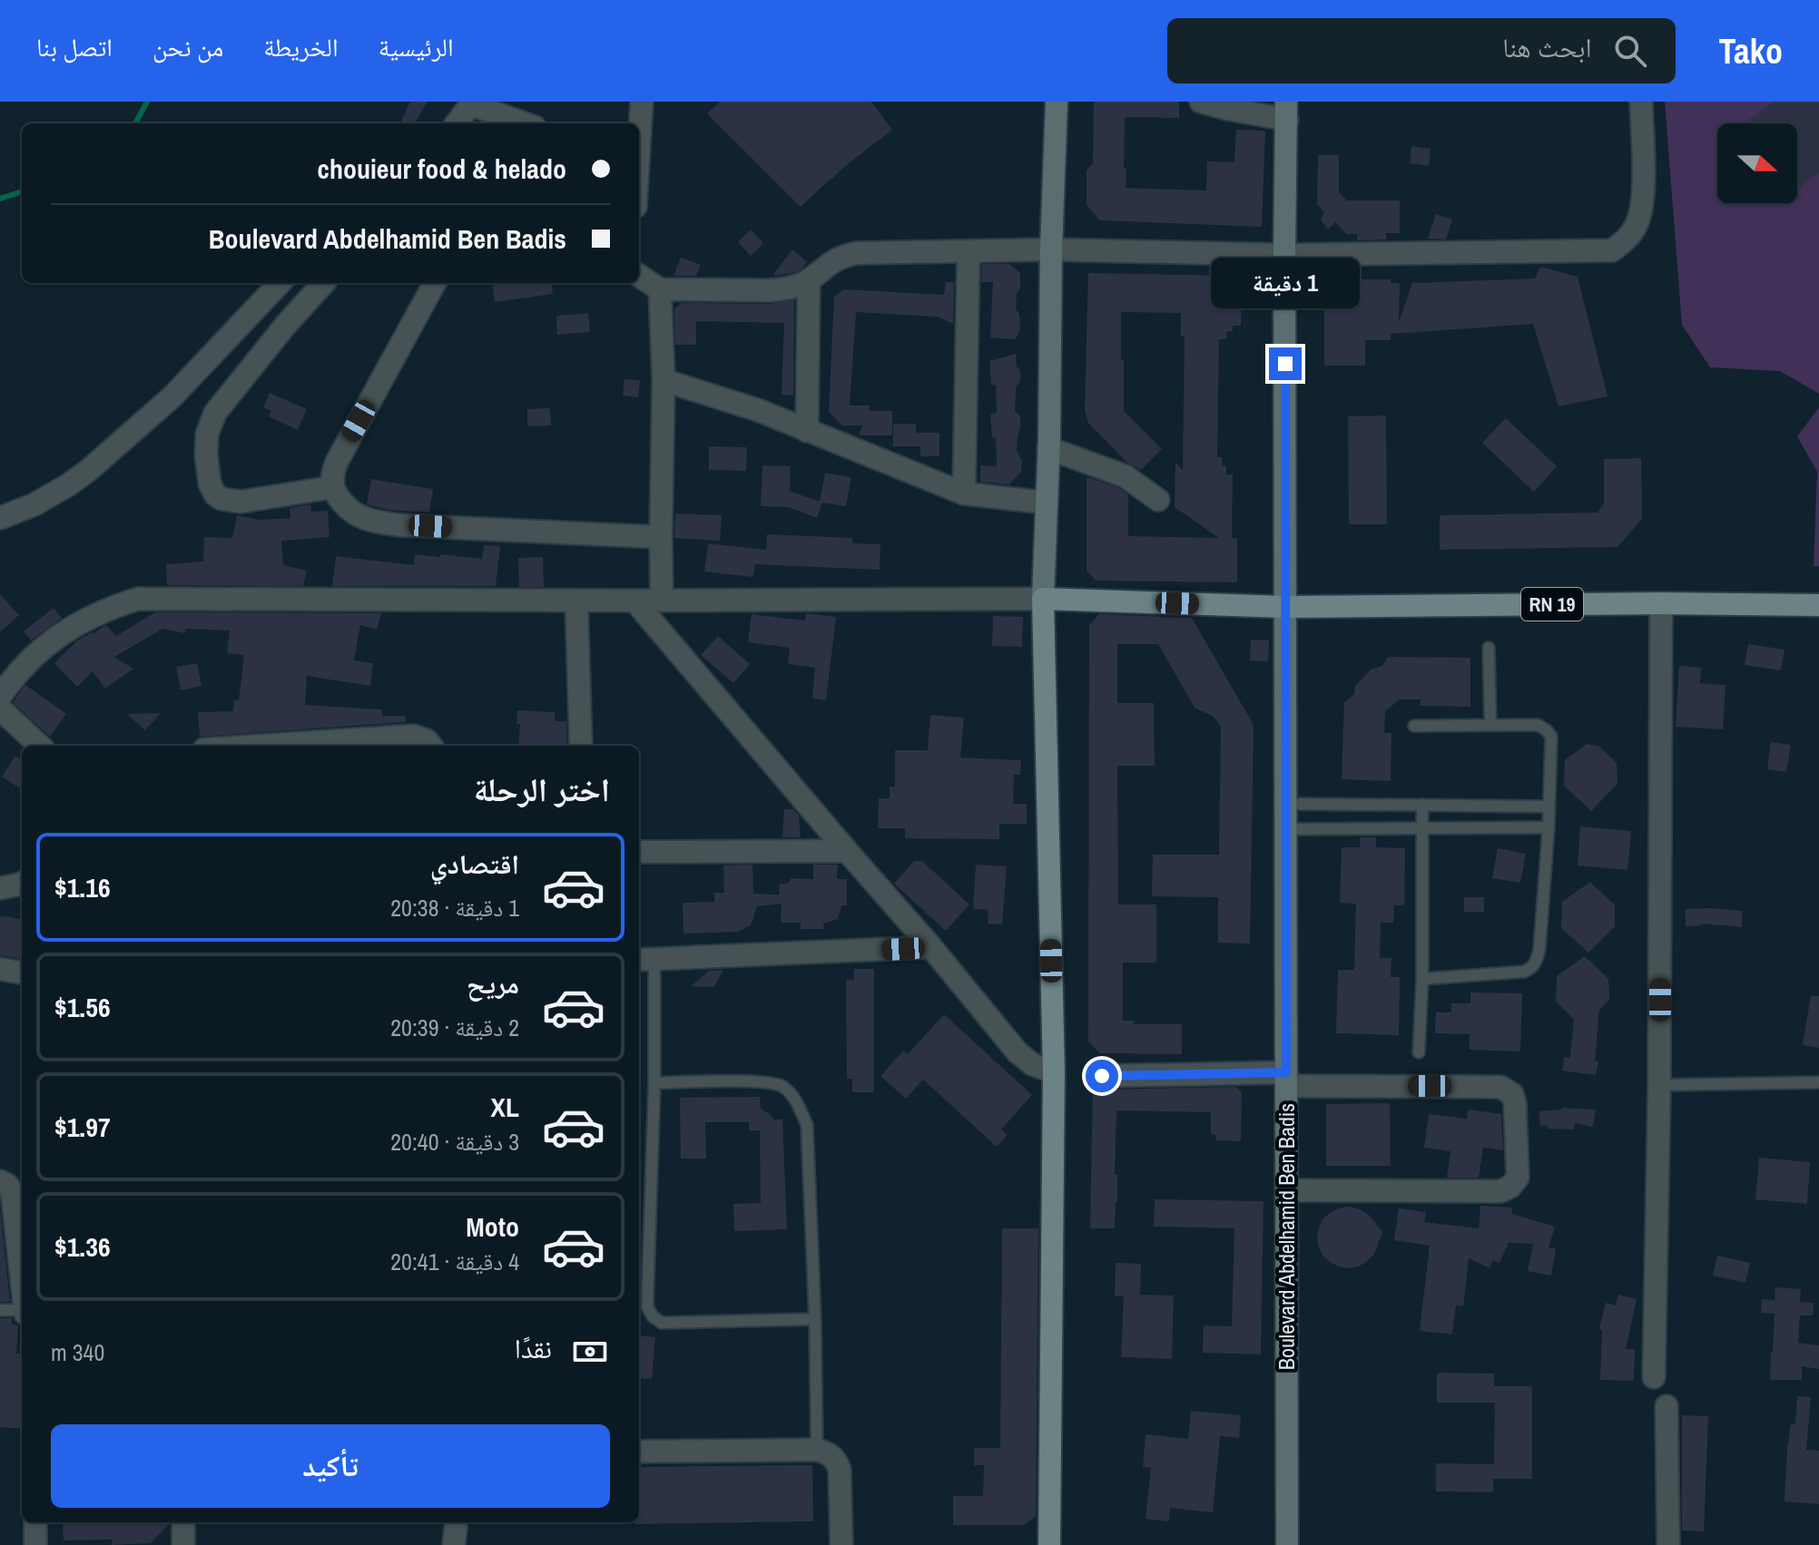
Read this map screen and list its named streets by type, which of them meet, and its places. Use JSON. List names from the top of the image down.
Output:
{
  "streets": {
    "main road": ["RN 19", "Boulevard Abdelhamid Ben Badis"]
  },
  "crossings": [
    ["RN 19", "Boulevard Abdelhamid Ben Badis"]
  ],
  "north": "right",
  "page": {
    "header": "Tako",
    "search": "ابحث هنا",
    "nav": [
      "الرئيسية",
      "الخريطة",
      "من نحن",
      "اتصل بنا"
    ],
    "banner": ["chouieur food & helado", "Boulevard Abdelhamid Ben Badis"],
    "bubble": "1 دقيقة",
    "heading": "اختر الرحلة",
    "list": [
      {
        "name": "اقتصادي",
        "note": "1 دقيقة · 20:38",
        "value": "$1.16"
      },
      {
        "name": "مريح",
        "note": "2 دقيقة · 20:39",
        "value": "$1.56"
      },
      {
        "name": "XL",
        "note": "3 دقيقة · 20:40",
        "value": "$1.97"
      },
      {
        "name": "Moto",
        "note": "4 دقيقة · 20:41",
        "value": "$1.36"
      }
    ],
    "pay": ["نقدًا", "340 m"],
    "buttons": "تأكيد"
  }
}
